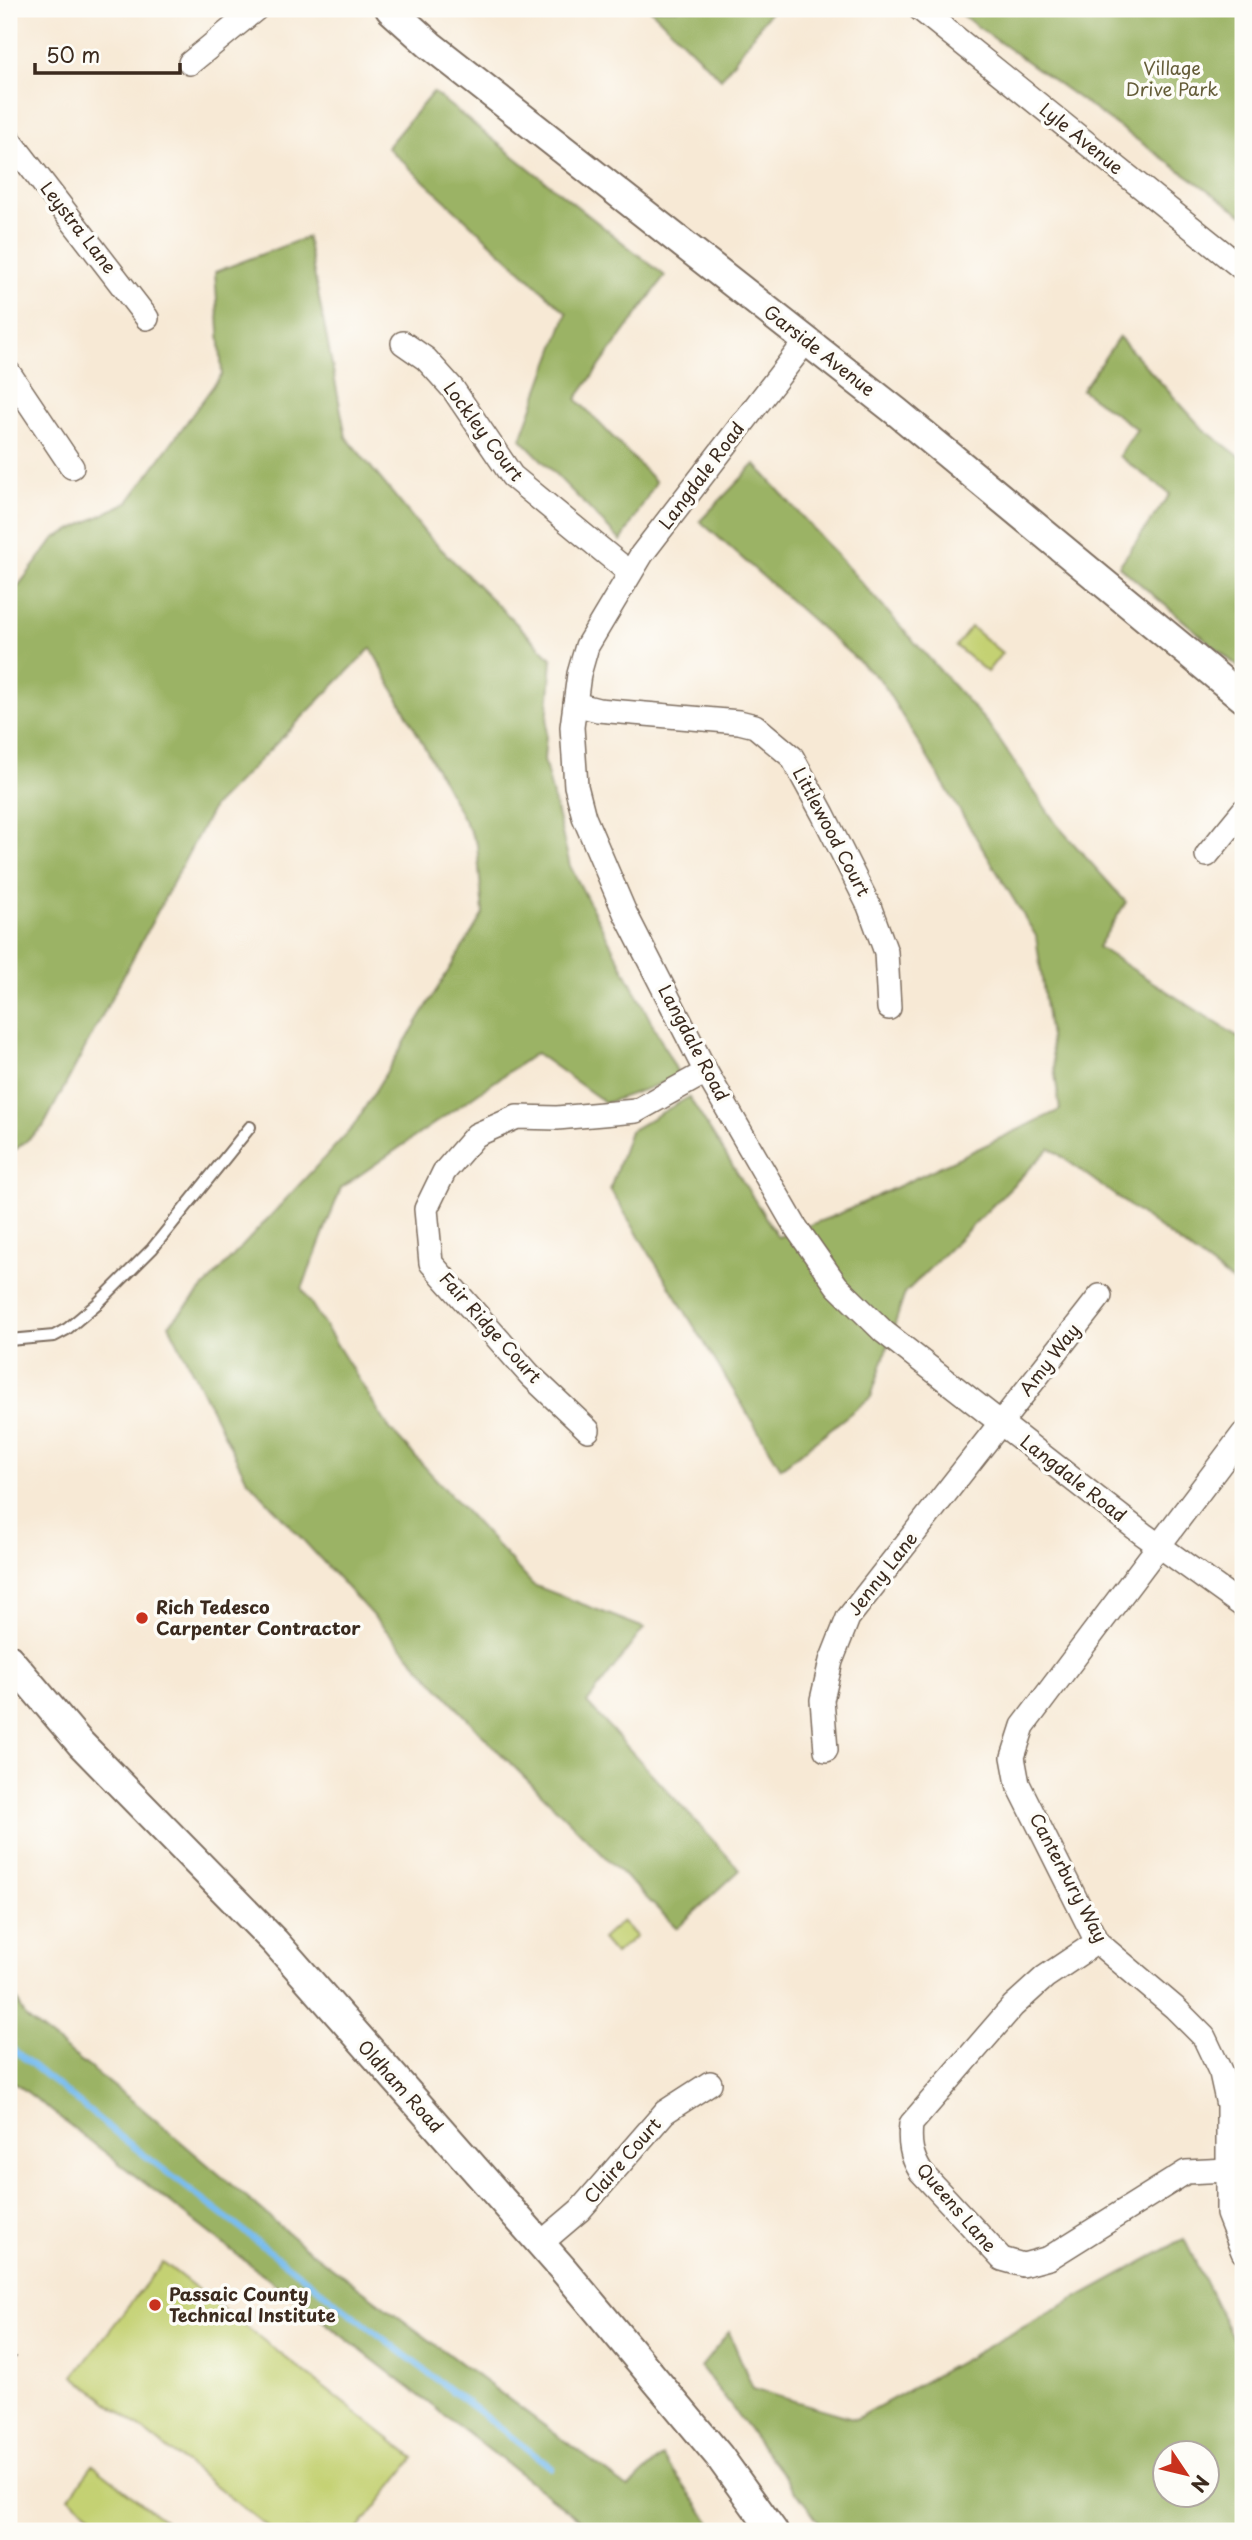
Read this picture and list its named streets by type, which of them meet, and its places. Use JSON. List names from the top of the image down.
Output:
{
  "streets": {
    "street": [
      "Lyle Avenue",
      "Leystra Lane",
      "Garside Avenue",
      "Lockley Court",
      "Langdale Road",
      "Littlewood Court",
      "Fair Ridge Court",
      "Amy Way",
      "Jenny Lane",
      "Canterbury Way",
      "Oldham Road",
      "Claire Court",
      "Queens Lane"
    ]
  },
  "crossings": [
    ["Garside Avenue", "Langdale Road"],
    ["Lockley Court", "Langdale Road"],
    ["Langdale Road", "Littlewood Court"],
    ["Langdale Road", "Fair Ridge Court"],
    ["Langdale Road", "Amy Way"],
    ["Langdale Road", "Jenny Lane"],
    ["Langdale Road", "Canterbury Way"],
    ["Amy Way", "Jenny Lane"],
    ["Canterbury Way", "Queens Lane"],
    ["Oldham Road", "Claire Court"]
  ],
  "parks": ["Village Drive Park"],
  "places": ["Rich Tedesco Carpenter Contractor", "Passaic County Technical Institute"],
  "scale_bar": "50 m",
  "north": "bottom right"
}
